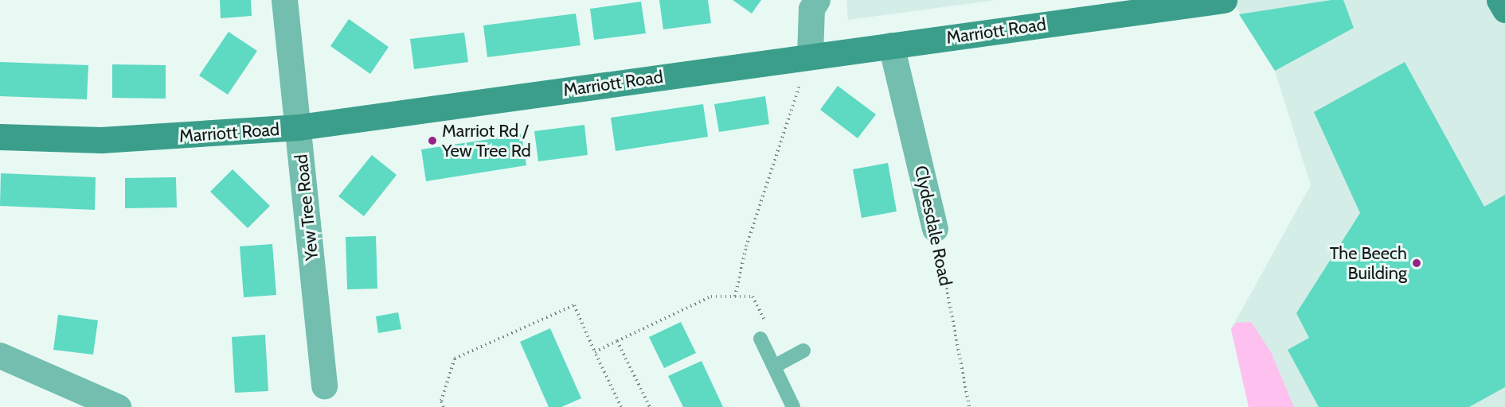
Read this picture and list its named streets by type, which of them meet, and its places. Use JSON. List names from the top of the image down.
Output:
{
  "streets": {
    "street": ["Marriott Road", "Yew Tree Road", "Clydesdale Road"]
  },
  "crossings": [
    ["Marriott Road", "Yew Tree Road"],
    ["Marriott Road", "Clydesdale Road"]
  ],
  "places": ["Marriot Rd / Yew Tree Rd", "The Beech Building"]
}
